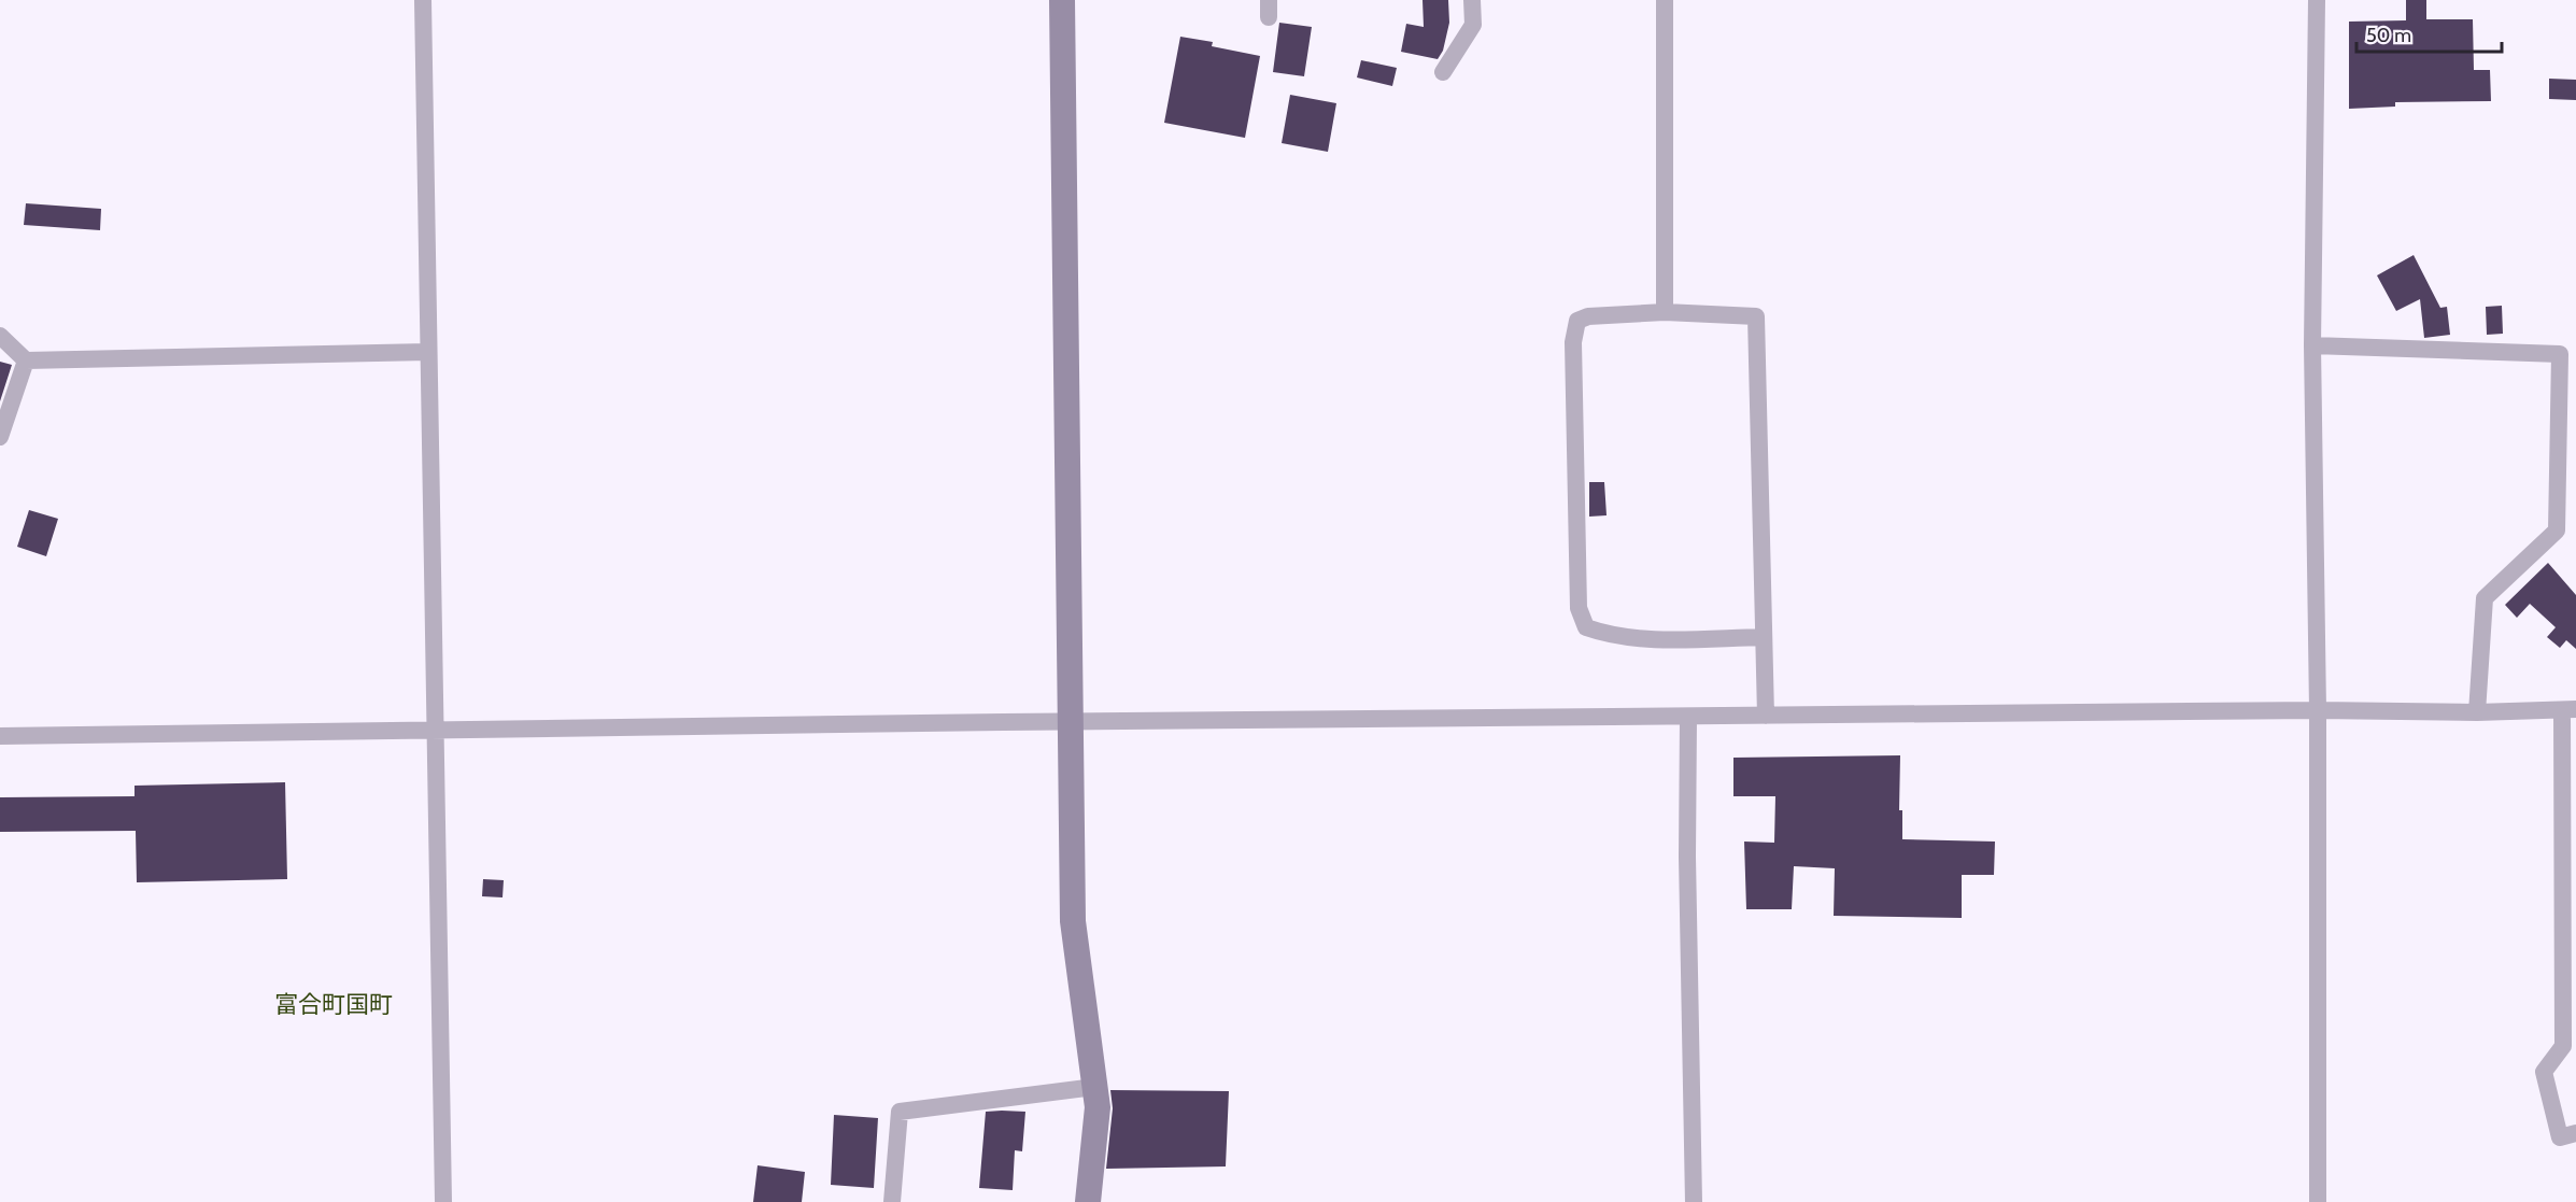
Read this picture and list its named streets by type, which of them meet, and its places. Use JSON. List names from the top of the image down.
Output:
{
  "districts": ["富合町国町"],
  "scale_bar": "50 m"
}
